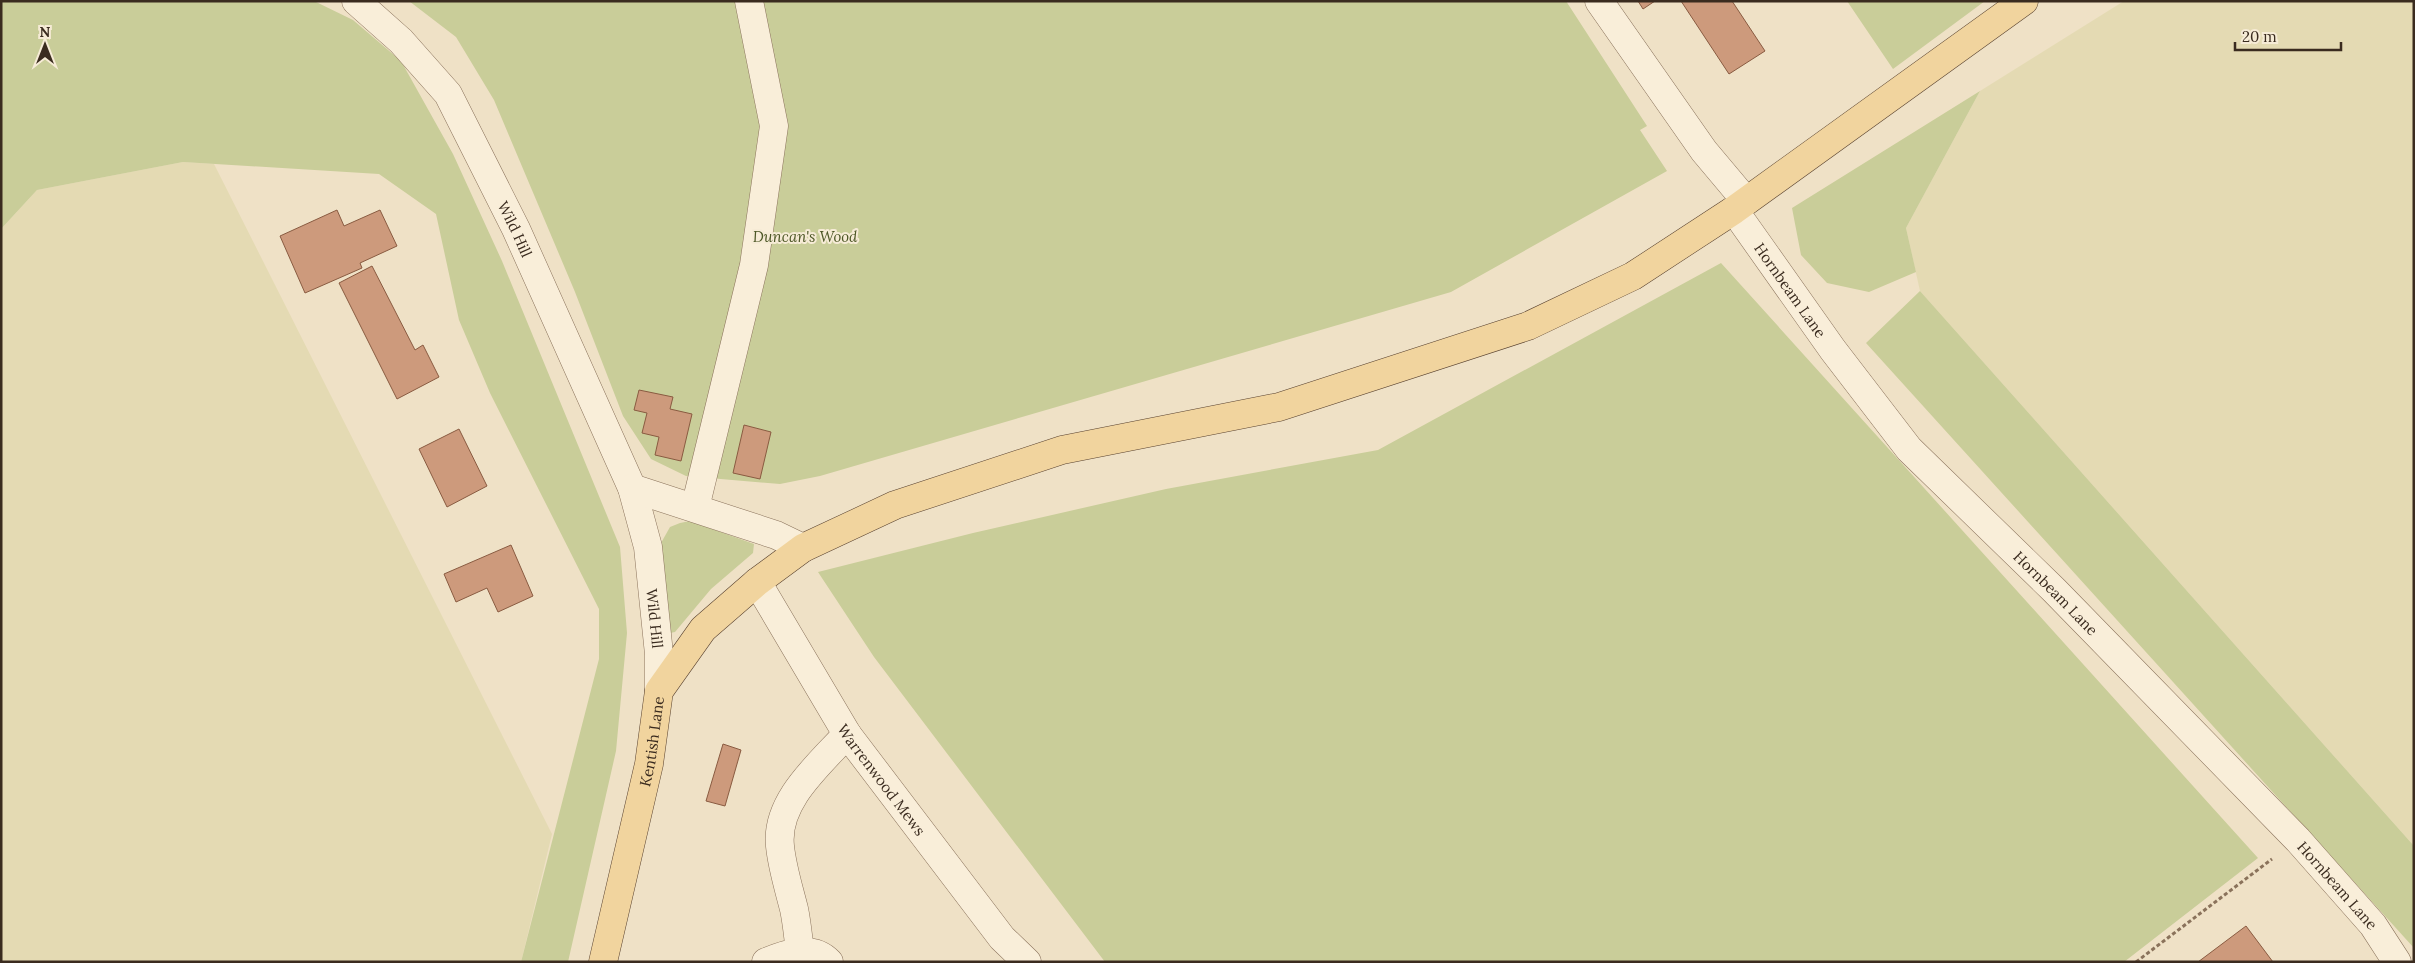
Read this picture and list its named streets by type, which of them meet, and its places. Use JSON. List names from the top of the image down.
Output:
{
  "streets": {
    "main road": ["Kentish Lane"],
    "street": ["Wild Hill", "Hornbeam Lane", "Warrenwood Mews"]
  },
  "crossings": [
    ["Wild Hill", "Kentish Lane"],
    ["Hornbeam Lane", "Kentish Lane"],
    ["Kentish Lane", "Warrenwood Mews"]
  ],
  "parks": ["Duncan's Wood"],
  "scale_bar": "20 m",
  "north": "top"
}
